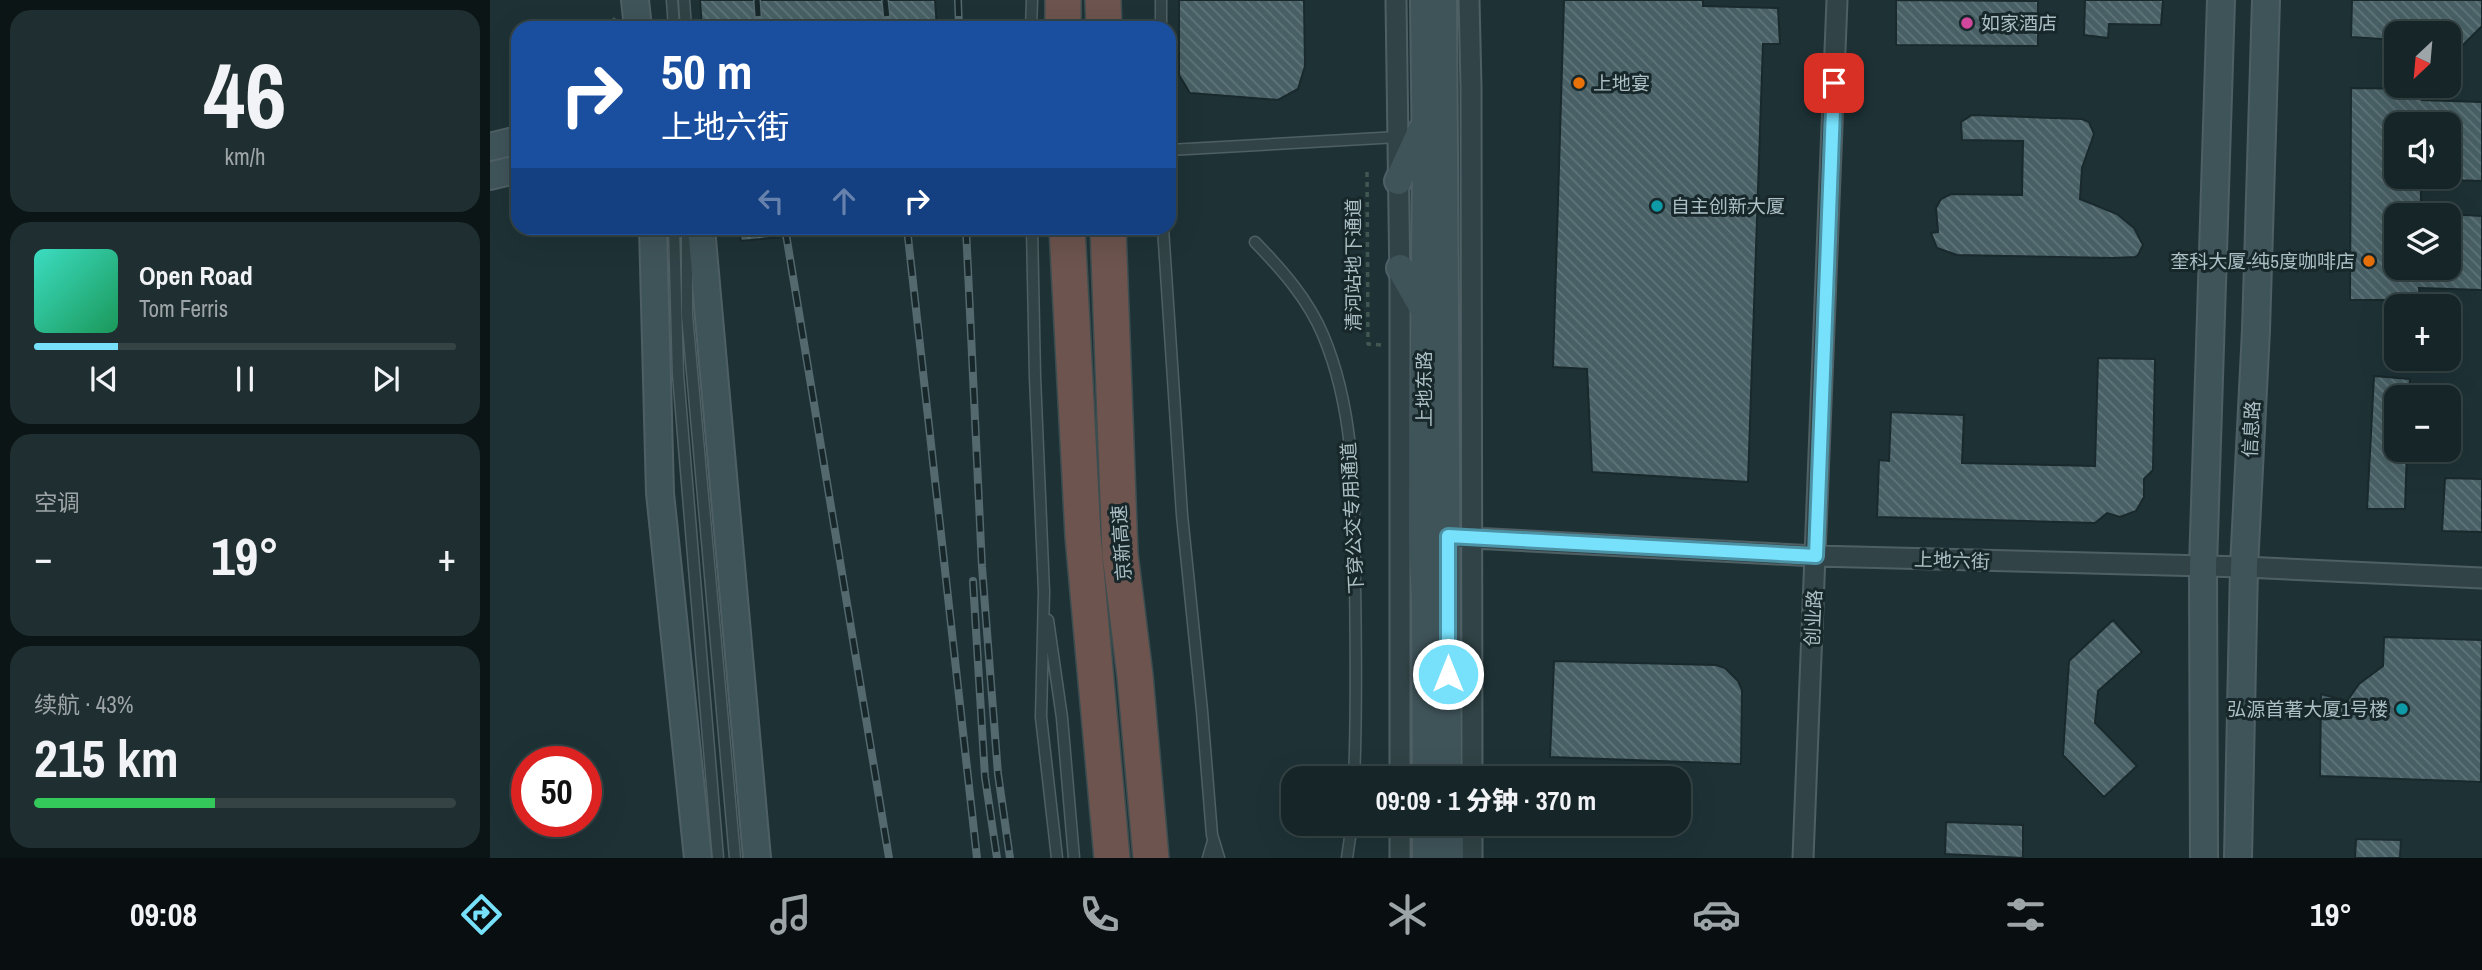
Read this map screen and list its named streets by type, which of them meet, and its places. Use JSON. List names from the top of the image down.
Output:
{
  "streets": {
    "highway": ["京新高速"],
    "main road": ["上地东路", "信息路"],
    "street": ["上地六街", "创业路"],
    "lane": ["下穿公交专用通道"],
    "path": ["清河站地下通道"]
  },
  "crossings": [
    ["上地东路", "上地六街"],
    ["信息路", "上地六街"],
    ["上地六街", "创业路"]
  ],
  "places": [
    "如家酒店",
    "上地宴",
    "自主创新大厦",
    "奎科大厦-纯5度咖啡店",
    "弘源首著大厦1号楼"
  ],
  "north": "bottom left",
  "page": {
    "tile": [
      ["46", "km/h"],
      "空调",
      ["续航 · 43%", "215 km"]
    ],
    "map_buttons": ["+", "−"],
    "turn": ["50 m", "上地六街"],
    "song": ["Open Road", "Tom Ferris"],
    "heat": ["−", "19°", "+"],
    "limit": "50",
    "trip": "09:09 · 1 分钟 · 370 m",
    "tabs": ["09:08", "19°"]
  }
}
